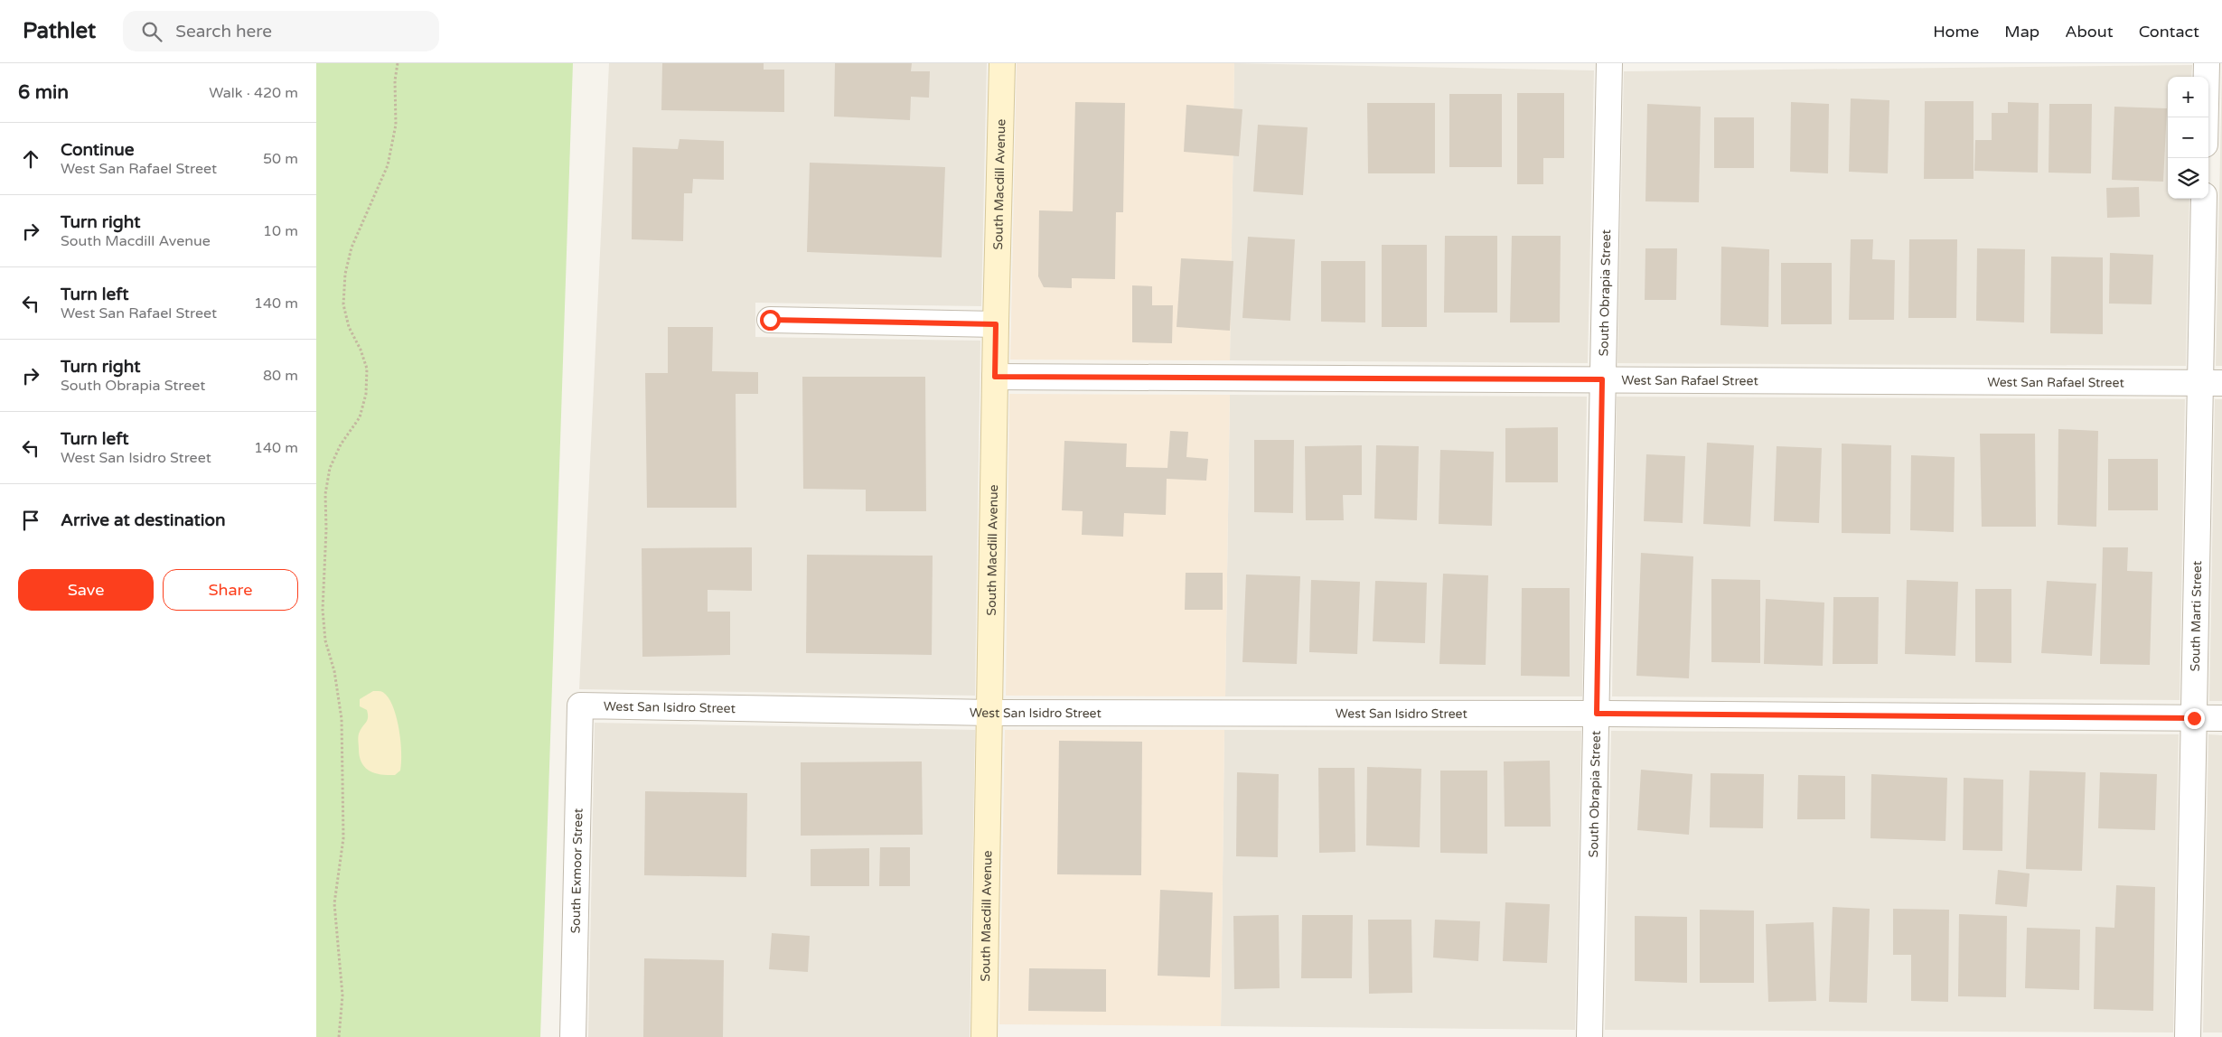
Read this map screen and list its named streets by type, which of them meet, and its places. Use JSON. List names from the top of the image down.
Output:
{
  "streets": {
    "street": [
      "South Macdill Avenue",
      "South Obrapia Street",
      "West San Rafael Street",
      "South Marti Street",
      "West San Isidro Street",
      "South Exmoor Street"
    ]
  },
  "crossings": [
    ["South Macdill Avenue", "West San Rafael Street"],
    ["South Macdill Avenue", "West San Isidro Street"],
    ["South Obrapia Street", "West San Rafael Street"],
    ["South Obrapia Street", "West San Isidro Street"],
    ["West San Rafael Street", "South Marti Street"],
    ["South Marti Street", "West San Isidro Street"],
    ["West San Isidro Street", "South Exmoor Street"]
  ],
  "page": {
    "header": "Pathlet",
    "search": "Search here",
    "nav": [
      "Home",
      "Map",
      "About",
      "Contact"
    ],
    "heading": ["6 min", "Walk · 420 m"],
    "map_buttons": ["+", "−"],
    "list": [
      ["Continue", "West San Rafael Street", "50 m"],
      ["Turn right", "South Macdill Avenue", "10 m"],
      ["Turn left", "West San Rafael Street", "140 m"],
      ["Turn right", "South Obrapia Street", "80 m"],
      ["Turn left", "West San Isidro Street", "140 m"],
      "Arrive at destination"
    ],
    "buttons": ["Save", "Share"]
  }
}
